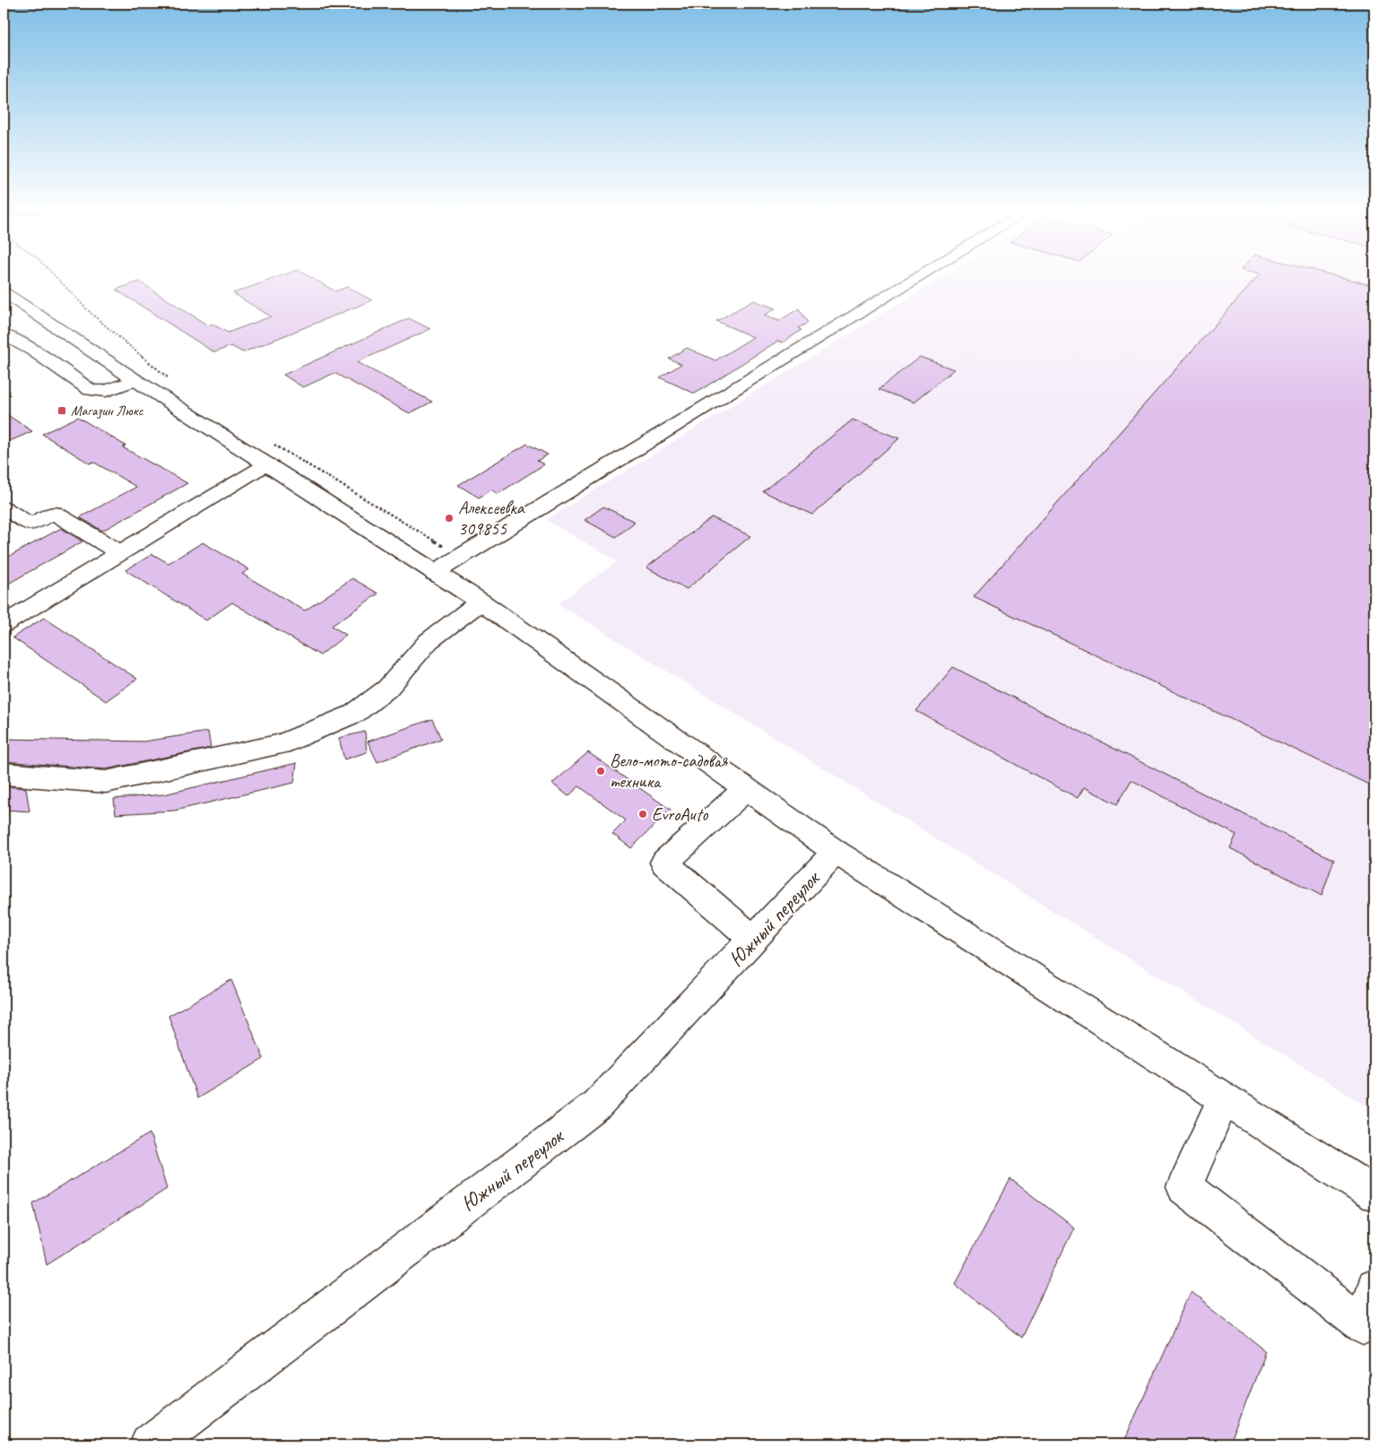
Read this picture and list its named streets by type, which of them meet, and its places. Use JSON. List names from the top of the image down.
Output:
{
  "streets": {
    "street": ["Южный переулок"]
  },
  "places": {
    "transit": ["Магазин Люкс"],
    "other": ["Алексеевка 309855", "Вело-мото-садовая техника", "EvroAuto"]
  }
}
